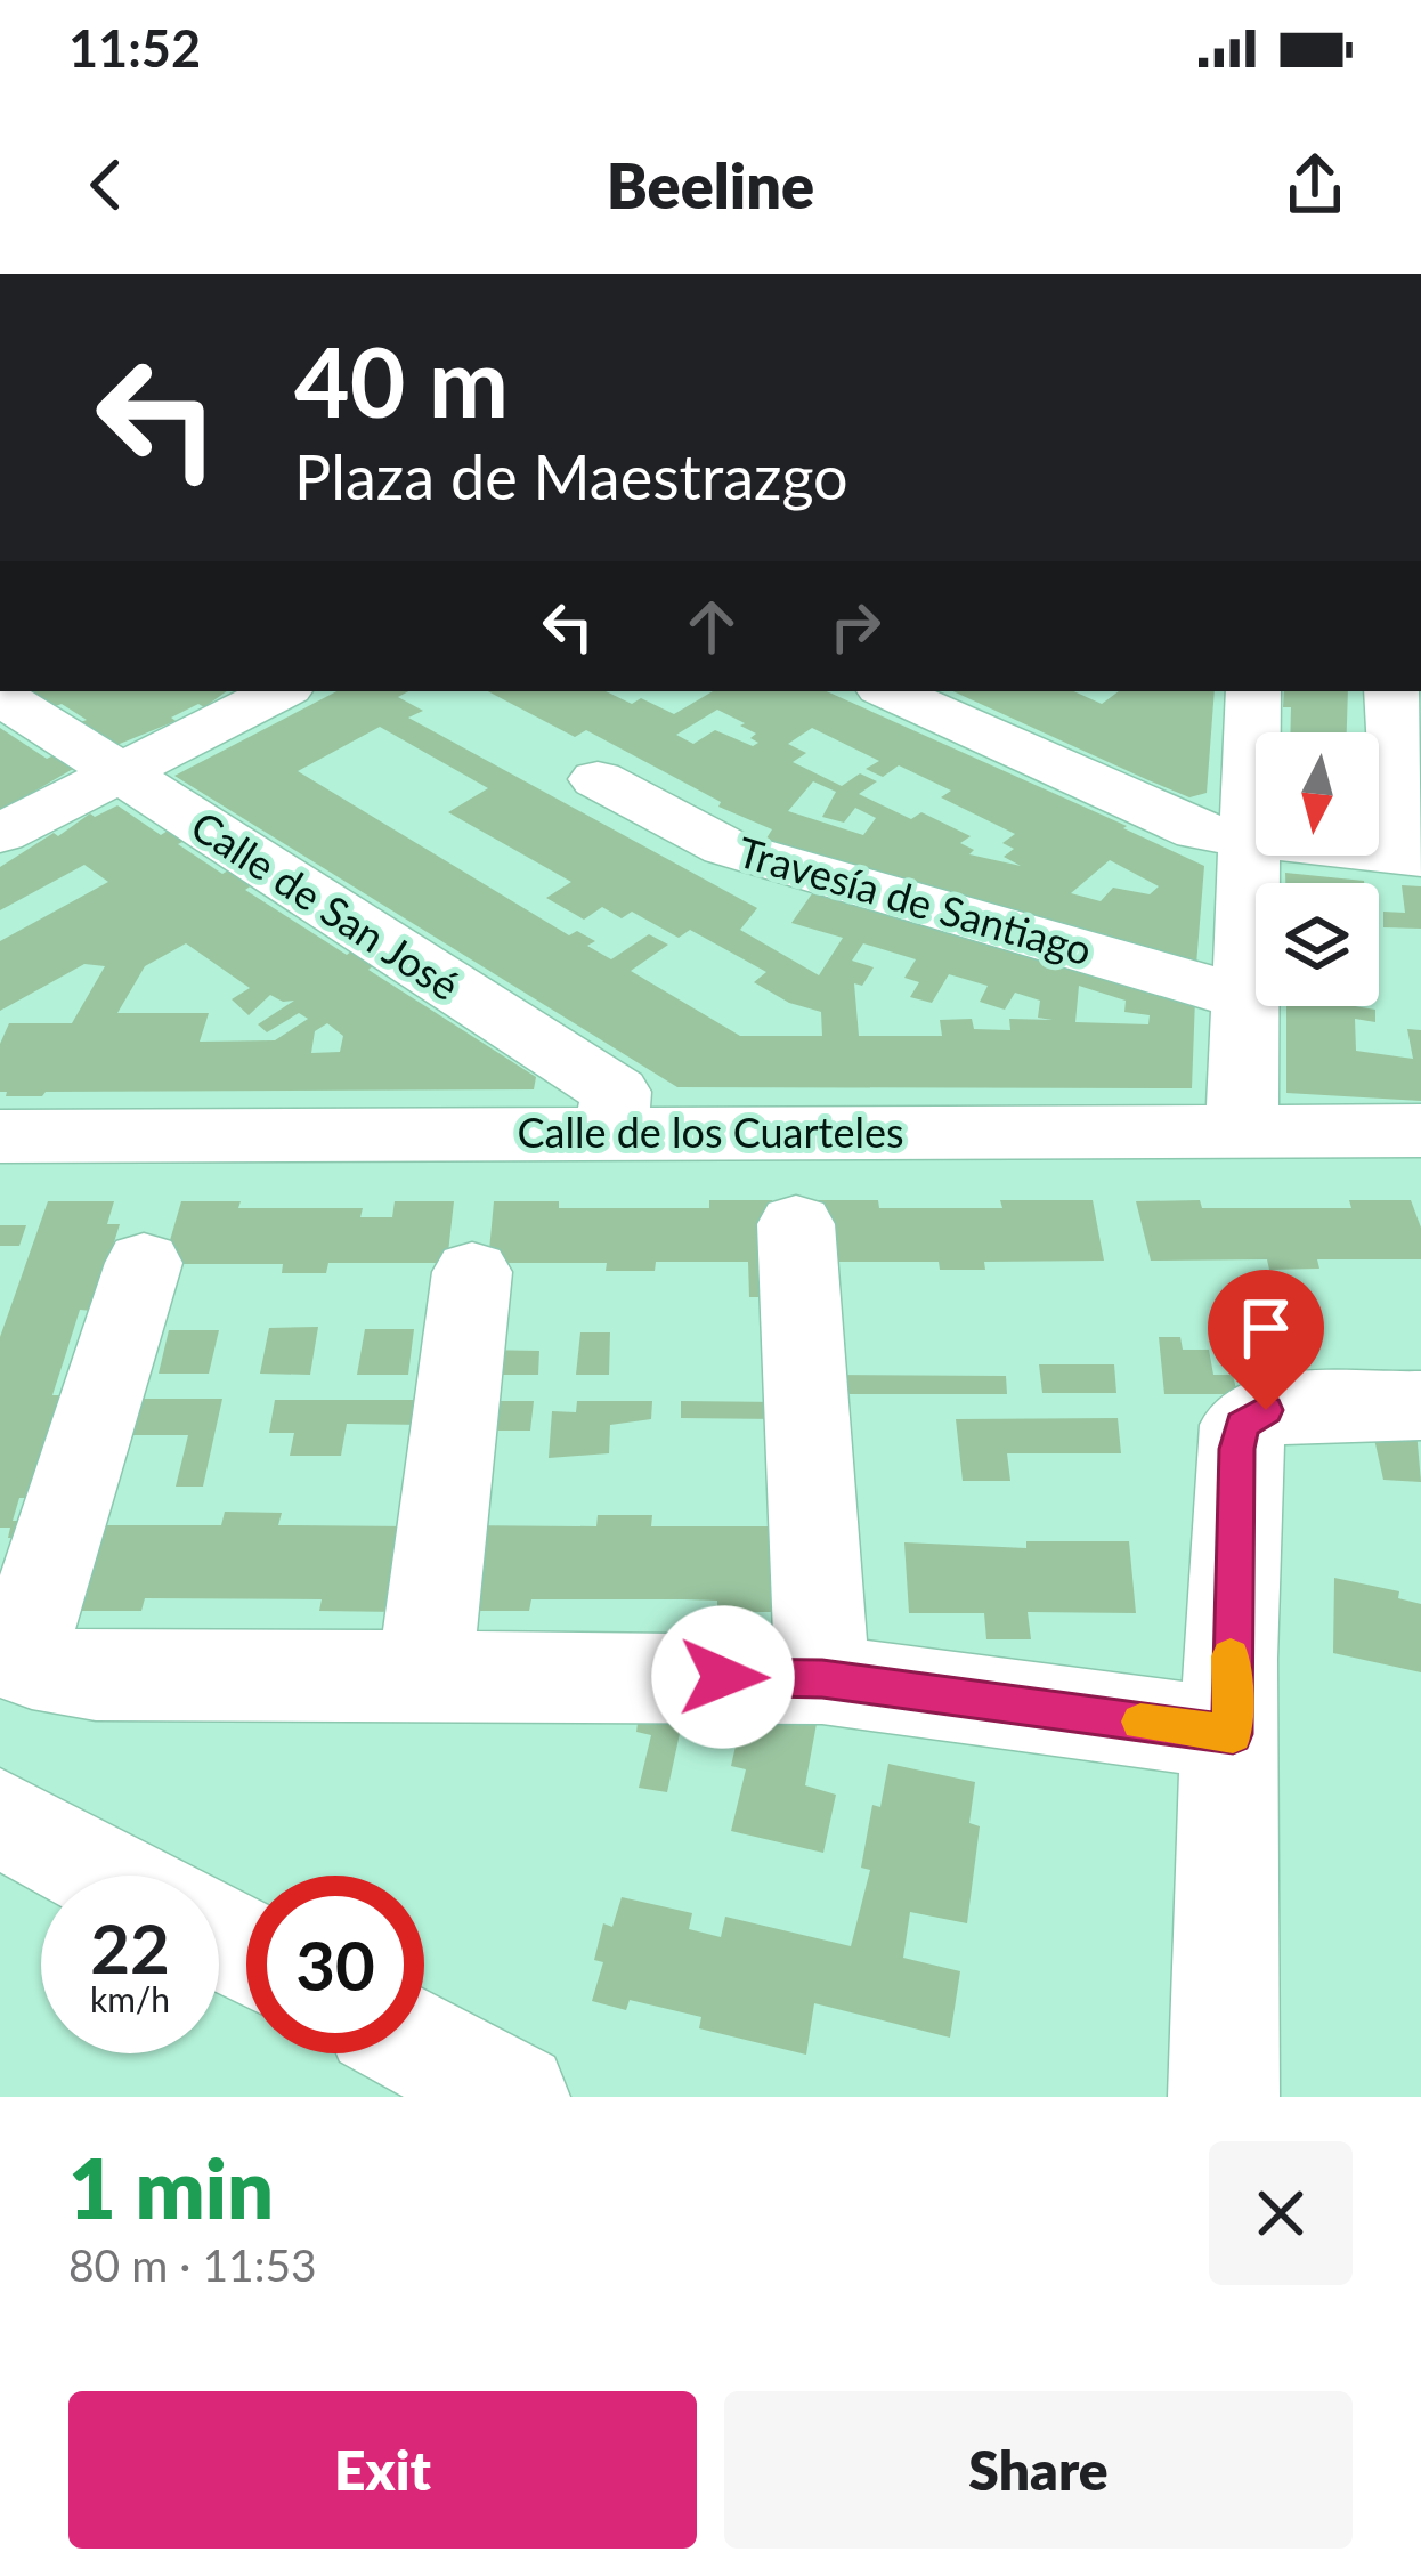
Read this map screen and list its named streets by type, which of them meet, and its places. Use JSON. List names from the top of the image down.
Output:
{
  "streets": {
    "street": ["Travesía de Santiago", "Calle de San José", "Calle de los Cuarteles"]
  },
  "crossings": [
    ["Calle de San José", "Calle de los Cuarteles"]
  ],
  "north": "bottom",
  "page": {
    "status": "11:52",
    "header": "Beeline",
    "turn": ["40 m", "Plaza de Maestrazgo"],
    "speed": "22 km/h",
    "limit": "30",
    "heading": ["1 min", "80 m · 11:53"],
    "buttons": ["Exit", "Share"]
  }
}
